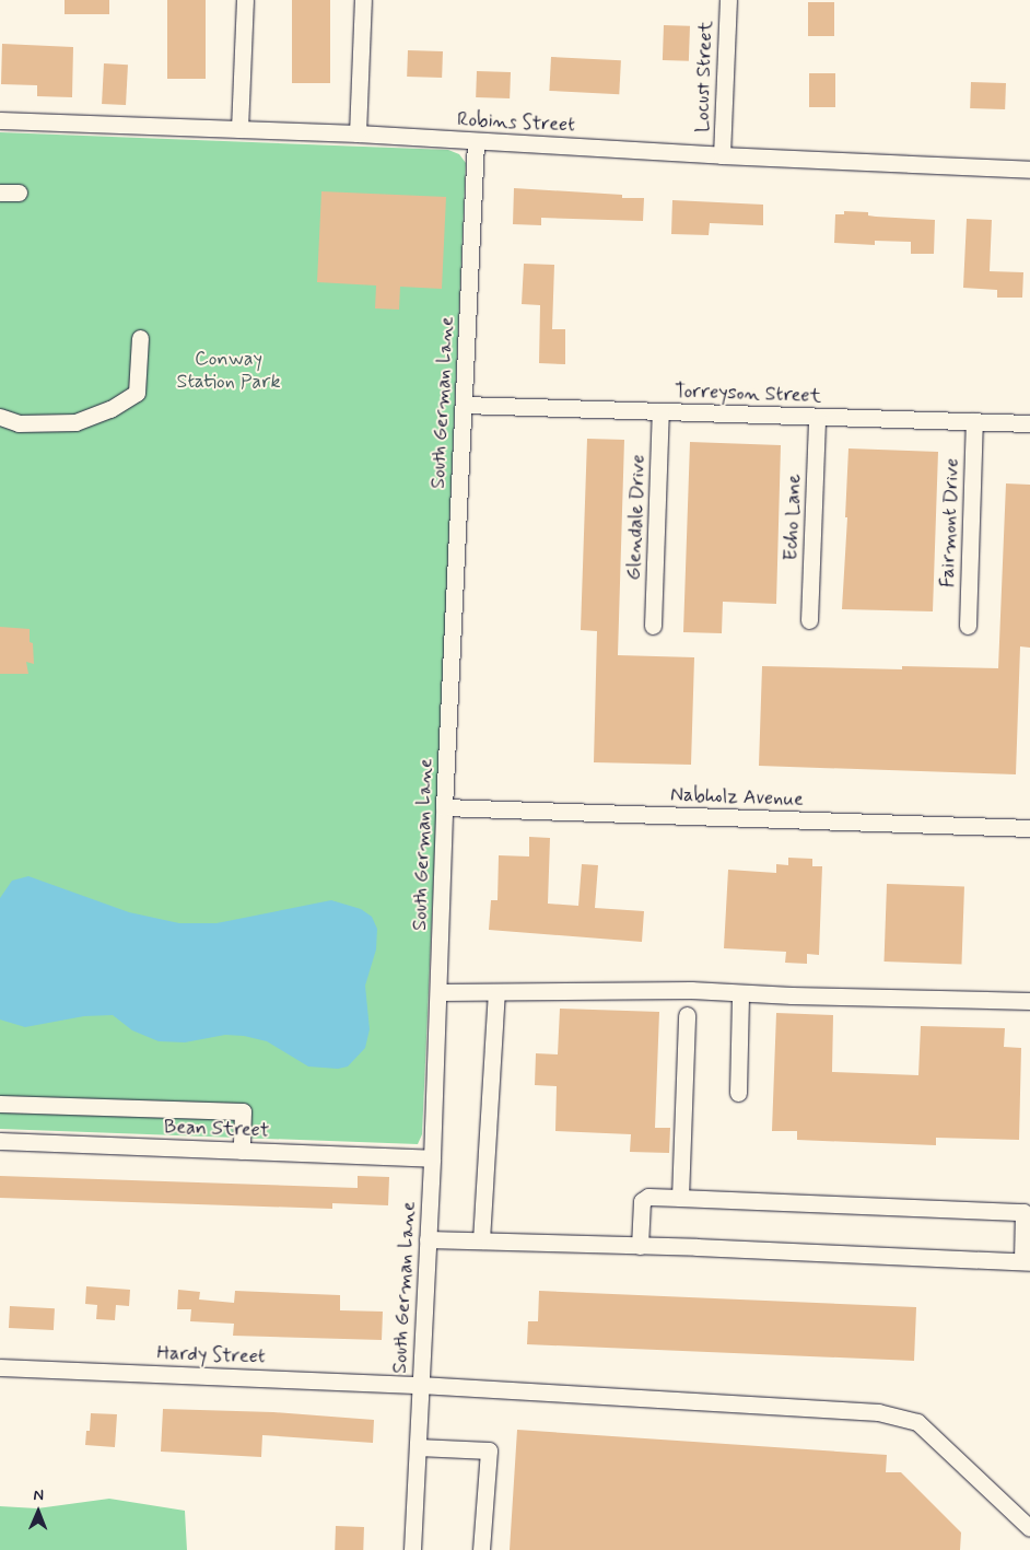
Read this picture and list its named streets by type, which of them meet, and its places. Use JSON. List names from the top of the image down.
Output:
{
  "streets": {
    "street": [
      "Locust Street",
      "Robins Street",
      "Torreyson Street",
      "South German Lane",
      "Glendale Drive",
      "Echo Lane",
      "Fairmont Drive",
      "Nabholz Avenue",
      "Bean Street",
      "Hardy Street"
    ]
  },
  "crossings": [
    ["Locust Street", "Robins Street"],
    ["Robins Street", "South German Lane"],
    ["Torreyson Street", "South German Lane"],
    ["Torreyson Street", "Glendale Drive"],
    ["Torreyson Street", "Echo Lane"],
    ["Torreyson Street", "Fairmont Drive"],
    ["South German Lane", "Nabholz Avenue"],
    ["South German Lane", "Bean Street"],
    ["South German Lane", "Hardy Street"]
  ],
  "parks": ["Conway Station Park"],
  "north": "top"
}
